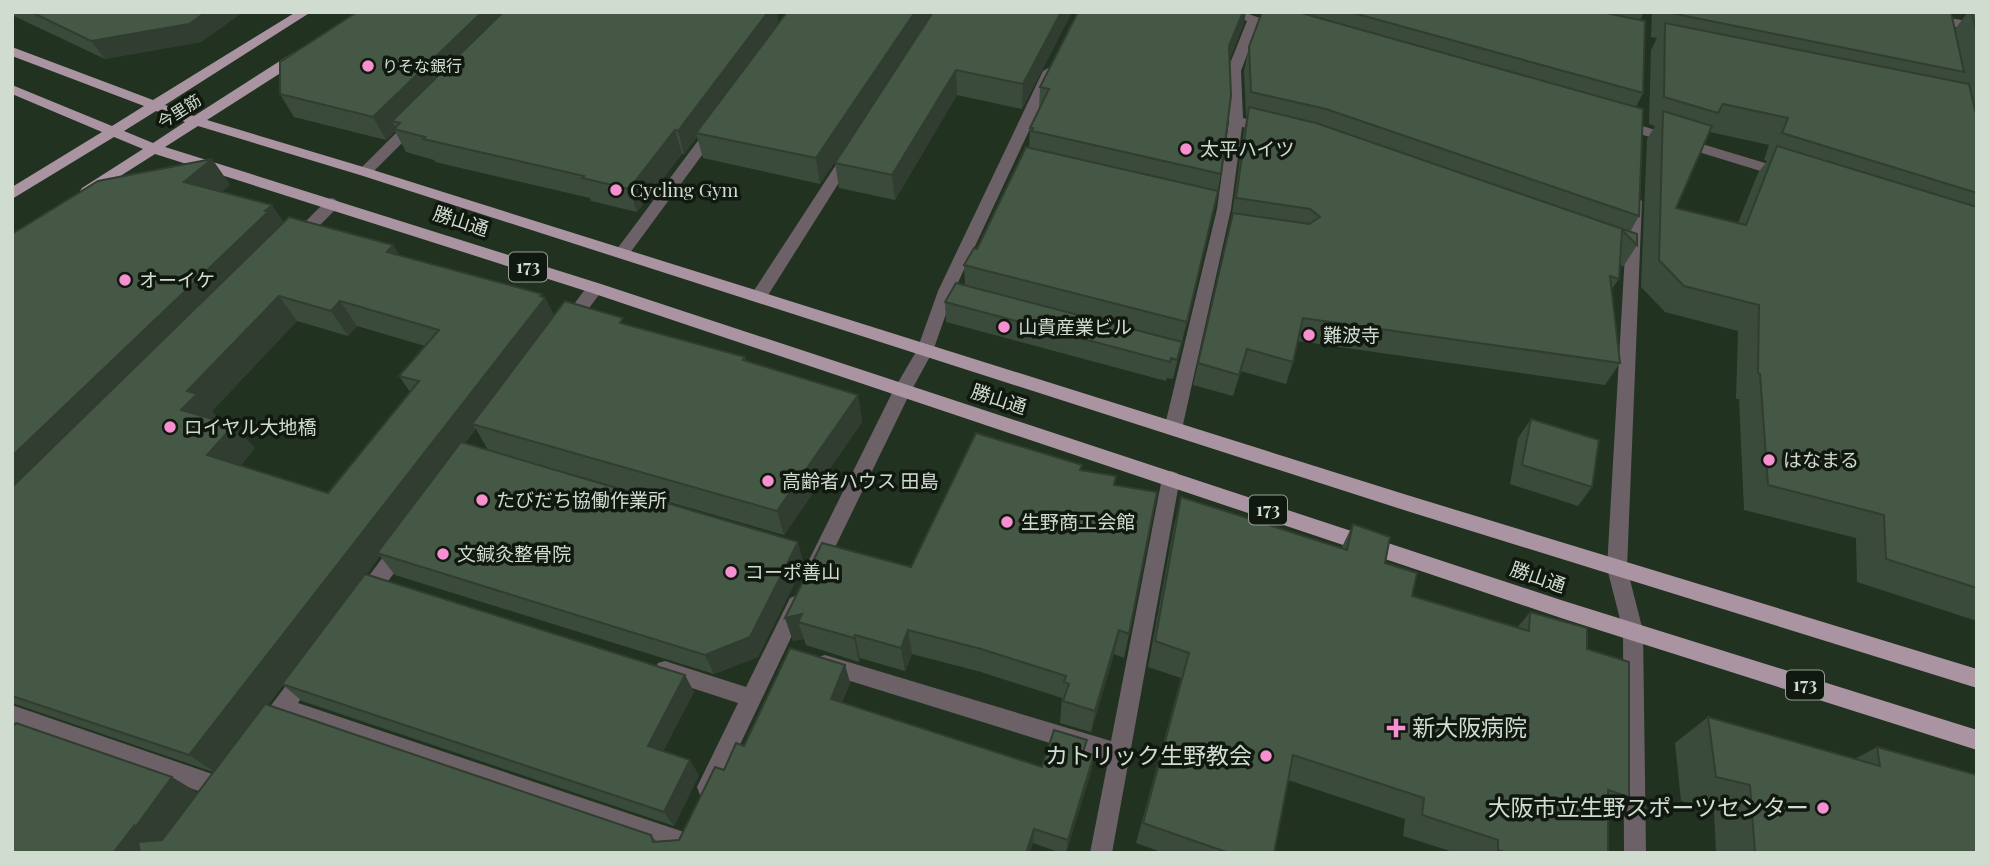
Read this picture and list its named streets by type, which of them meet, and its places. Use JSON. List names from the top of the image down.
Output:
{
  "streets": {
    "main road": ["今里筋", "勝山通", "173"]
  },
  "crossings": [
    ["今里筋", "勝山通"]
  ],
  "places": {
    "other": [
      "りそな銀行",
      "太平ハイツ",
      "Cycling Gym",
      "オーイケ",
      "山貴産業ビル",
      "難波寺",
      "ロイヤル大地橋",
      "はなまる",
      "高齢者ハウス 田島",
      "たびだち協働作業所",
      "生野商工会館",
      "文鍼灸整骨院",
      "コーポ善山",
      "カトリック生野教会",
      "大阪市立生野スポーツセンター"
    ],
    "health": ["新大阪病院"]
  }
}
